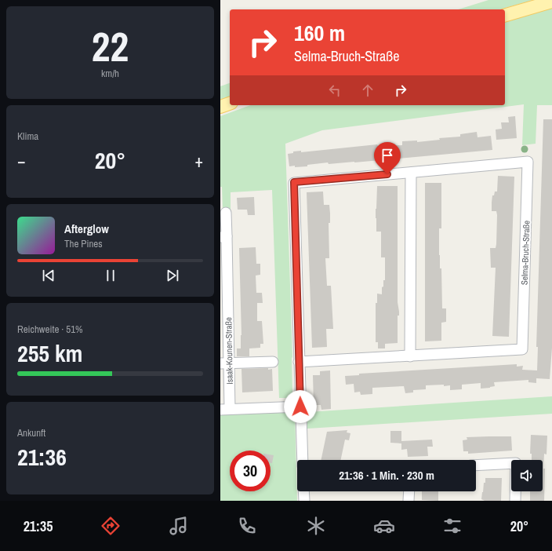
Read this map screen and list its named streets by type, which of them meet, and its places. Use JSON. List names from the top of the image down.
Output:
{
  "streets": {
    "street": ["Selma-Bruch-Straße", "Isaak-Kounen-Straße"]
  },
  "page": {
    "tile": [
      ["22", "km/h"],
      "Klima",
      ["Reichweite · 51%", "255 km"],
      ["Ankunft", "21:36"]
    ],
    "turn": ["160 m", "Selma-Bruch-Straße"],
    "heat": ["−", "20°", "+"],
    "song": ["Afterglow", "The Pines"],
    "limit": "30",
    "trip": "21:36 · 1 Min. · 230 m",
    "tabs": ["21:35", "20°"]
  }
}
